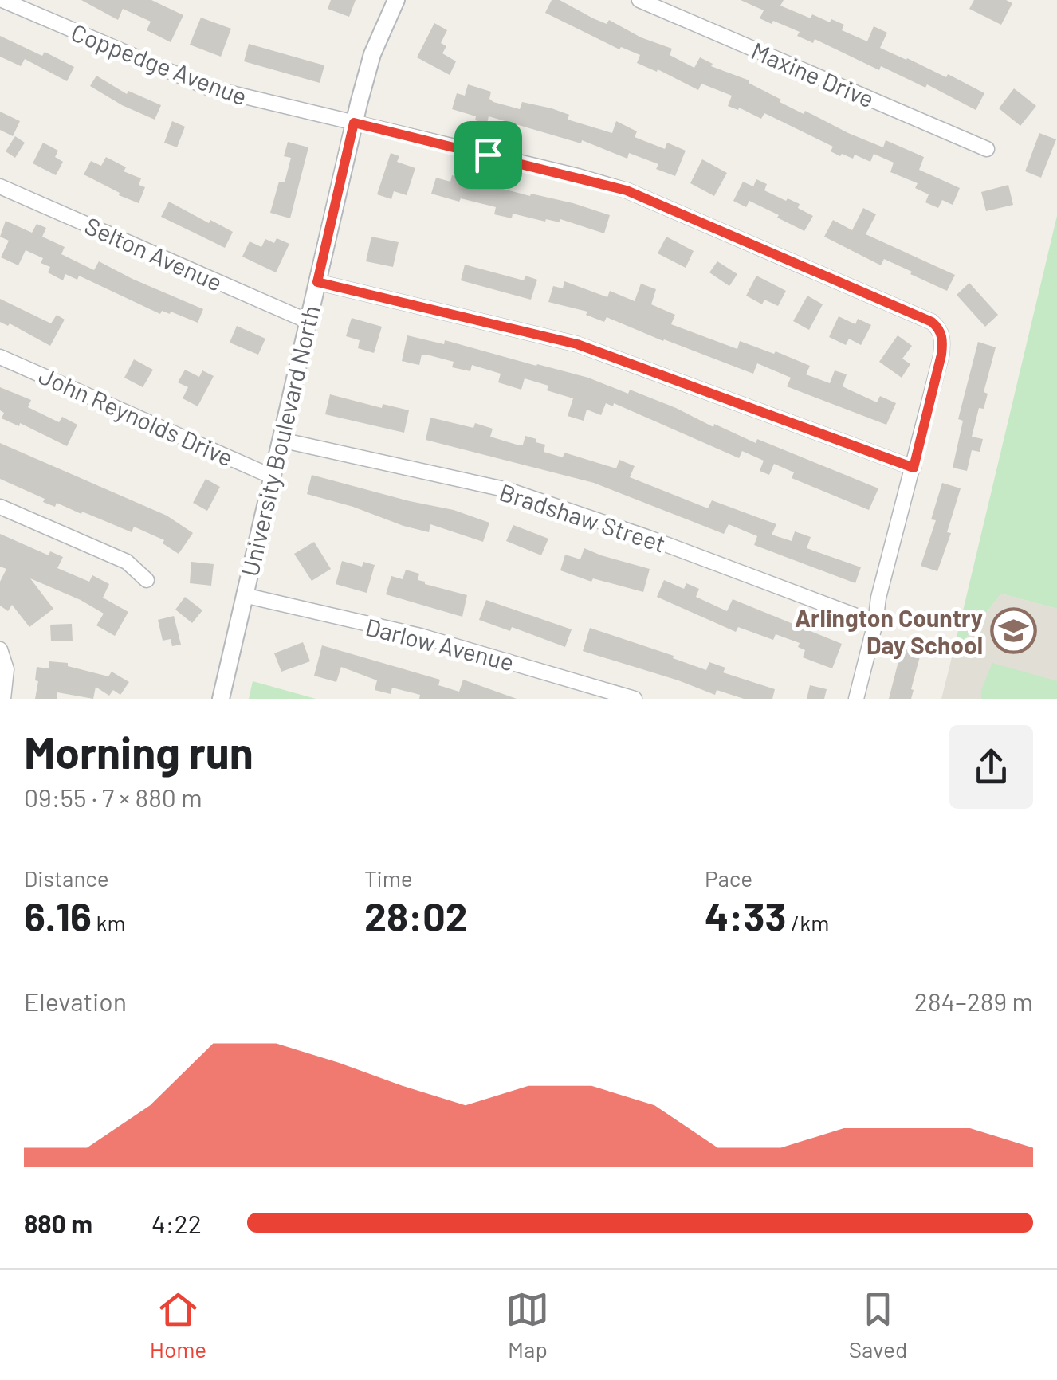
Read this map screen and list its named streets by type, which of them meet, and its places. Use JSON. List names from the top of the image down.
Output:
{
  "streets": {
    "street": [
      "Coppedge Avenue",
      "Maxine Drive",
      "Selton Avenue",
      "John Reynolds Drive",
      "University Boulevard North",
      "Bradshaw Street",
      "Darlow Avenue"
    ]
  },
  "crossings": [
    ["Coppedge Avenue", "University Boulevard North"],
    ["Selton Avenue", "University Boulevard North"],
    ["John Reynolds Drive", "University Boulevard North"],
    ["University Boulevard North", "Bradshaw Street"],
    ["University Boulevard North", "Darlow Avenue"]
  ],
  "places": {
    "school or university": ["Arlington Country Day School"]
  },
  "page": {
    "heading": ["Morning run", "09:55 · 7 × 880 m"],
    "stats": [
      ["Distance", "6.16 km"],
      ["Time", "28:02"],
      ["Pace", "4:33 /km"]
    ],
    "chart": ["Elevation", "284–289 m"],
    "list": [
      {
        "name": "880 m",
        "note": "4:22"
      }
    ],
    "tabs": ["Home", "Map", "Saved"]
  }
}
